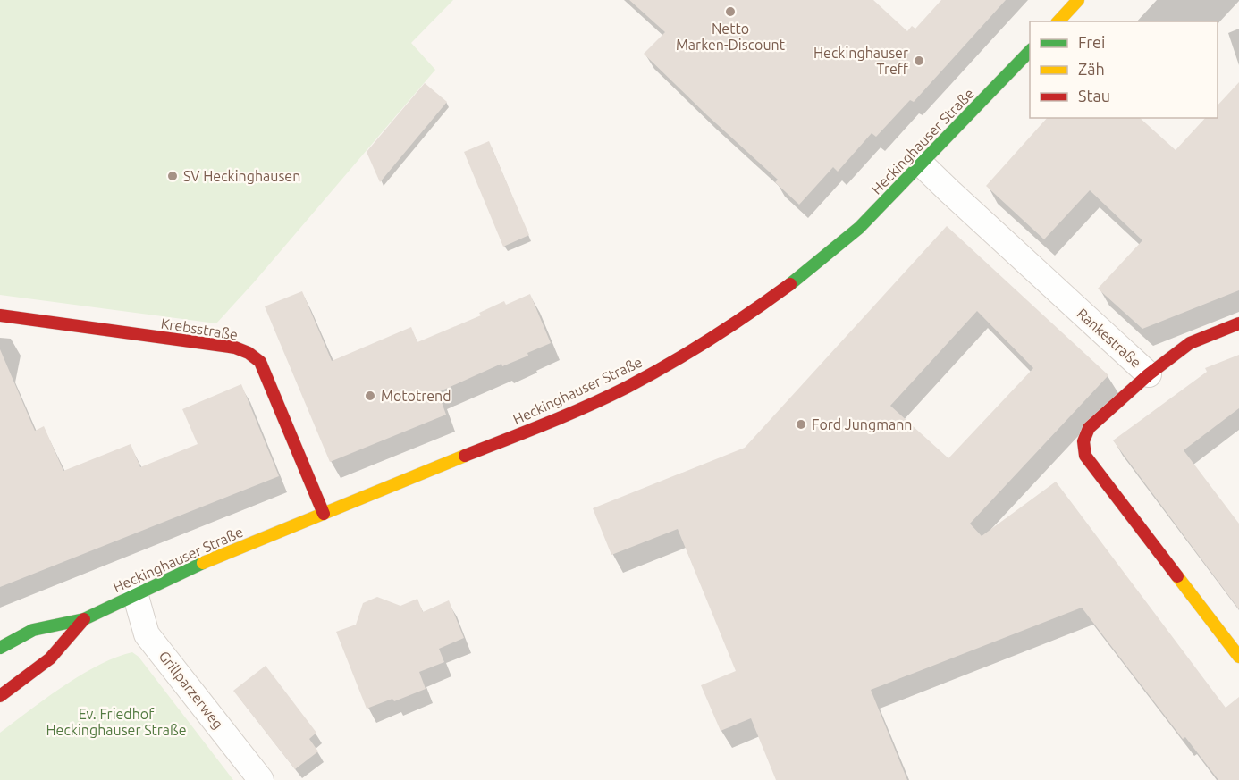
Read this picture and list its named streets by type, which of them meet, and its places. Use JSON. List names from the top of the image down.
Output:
{
  "streets": {
    "main road": ["Heckinghauser Straße", "Krebsstraße", "Rankestraße"],
    "street": ["Grillparzerweg"]
  },
  "crossings": [
    ["Heckinghauser Straße", "Krebsstraße"],
    ["Heckinghauser Straße", "Rankestraße"],
    ["Heckinghauser Straße", "Grillparzerweg"]
  ],
  "parks": ["Ev. Friedhof Heckinghauser Straße"],
  "places": [
    "Netto Marken-Discount",
    "Heckinghauser Treff",
    "SV Heckinghausen",
    "Mototrend",
    "Ford Jungmann"
  ],
  "legend": ["Frei", "Zäh", "Stau"]
}
